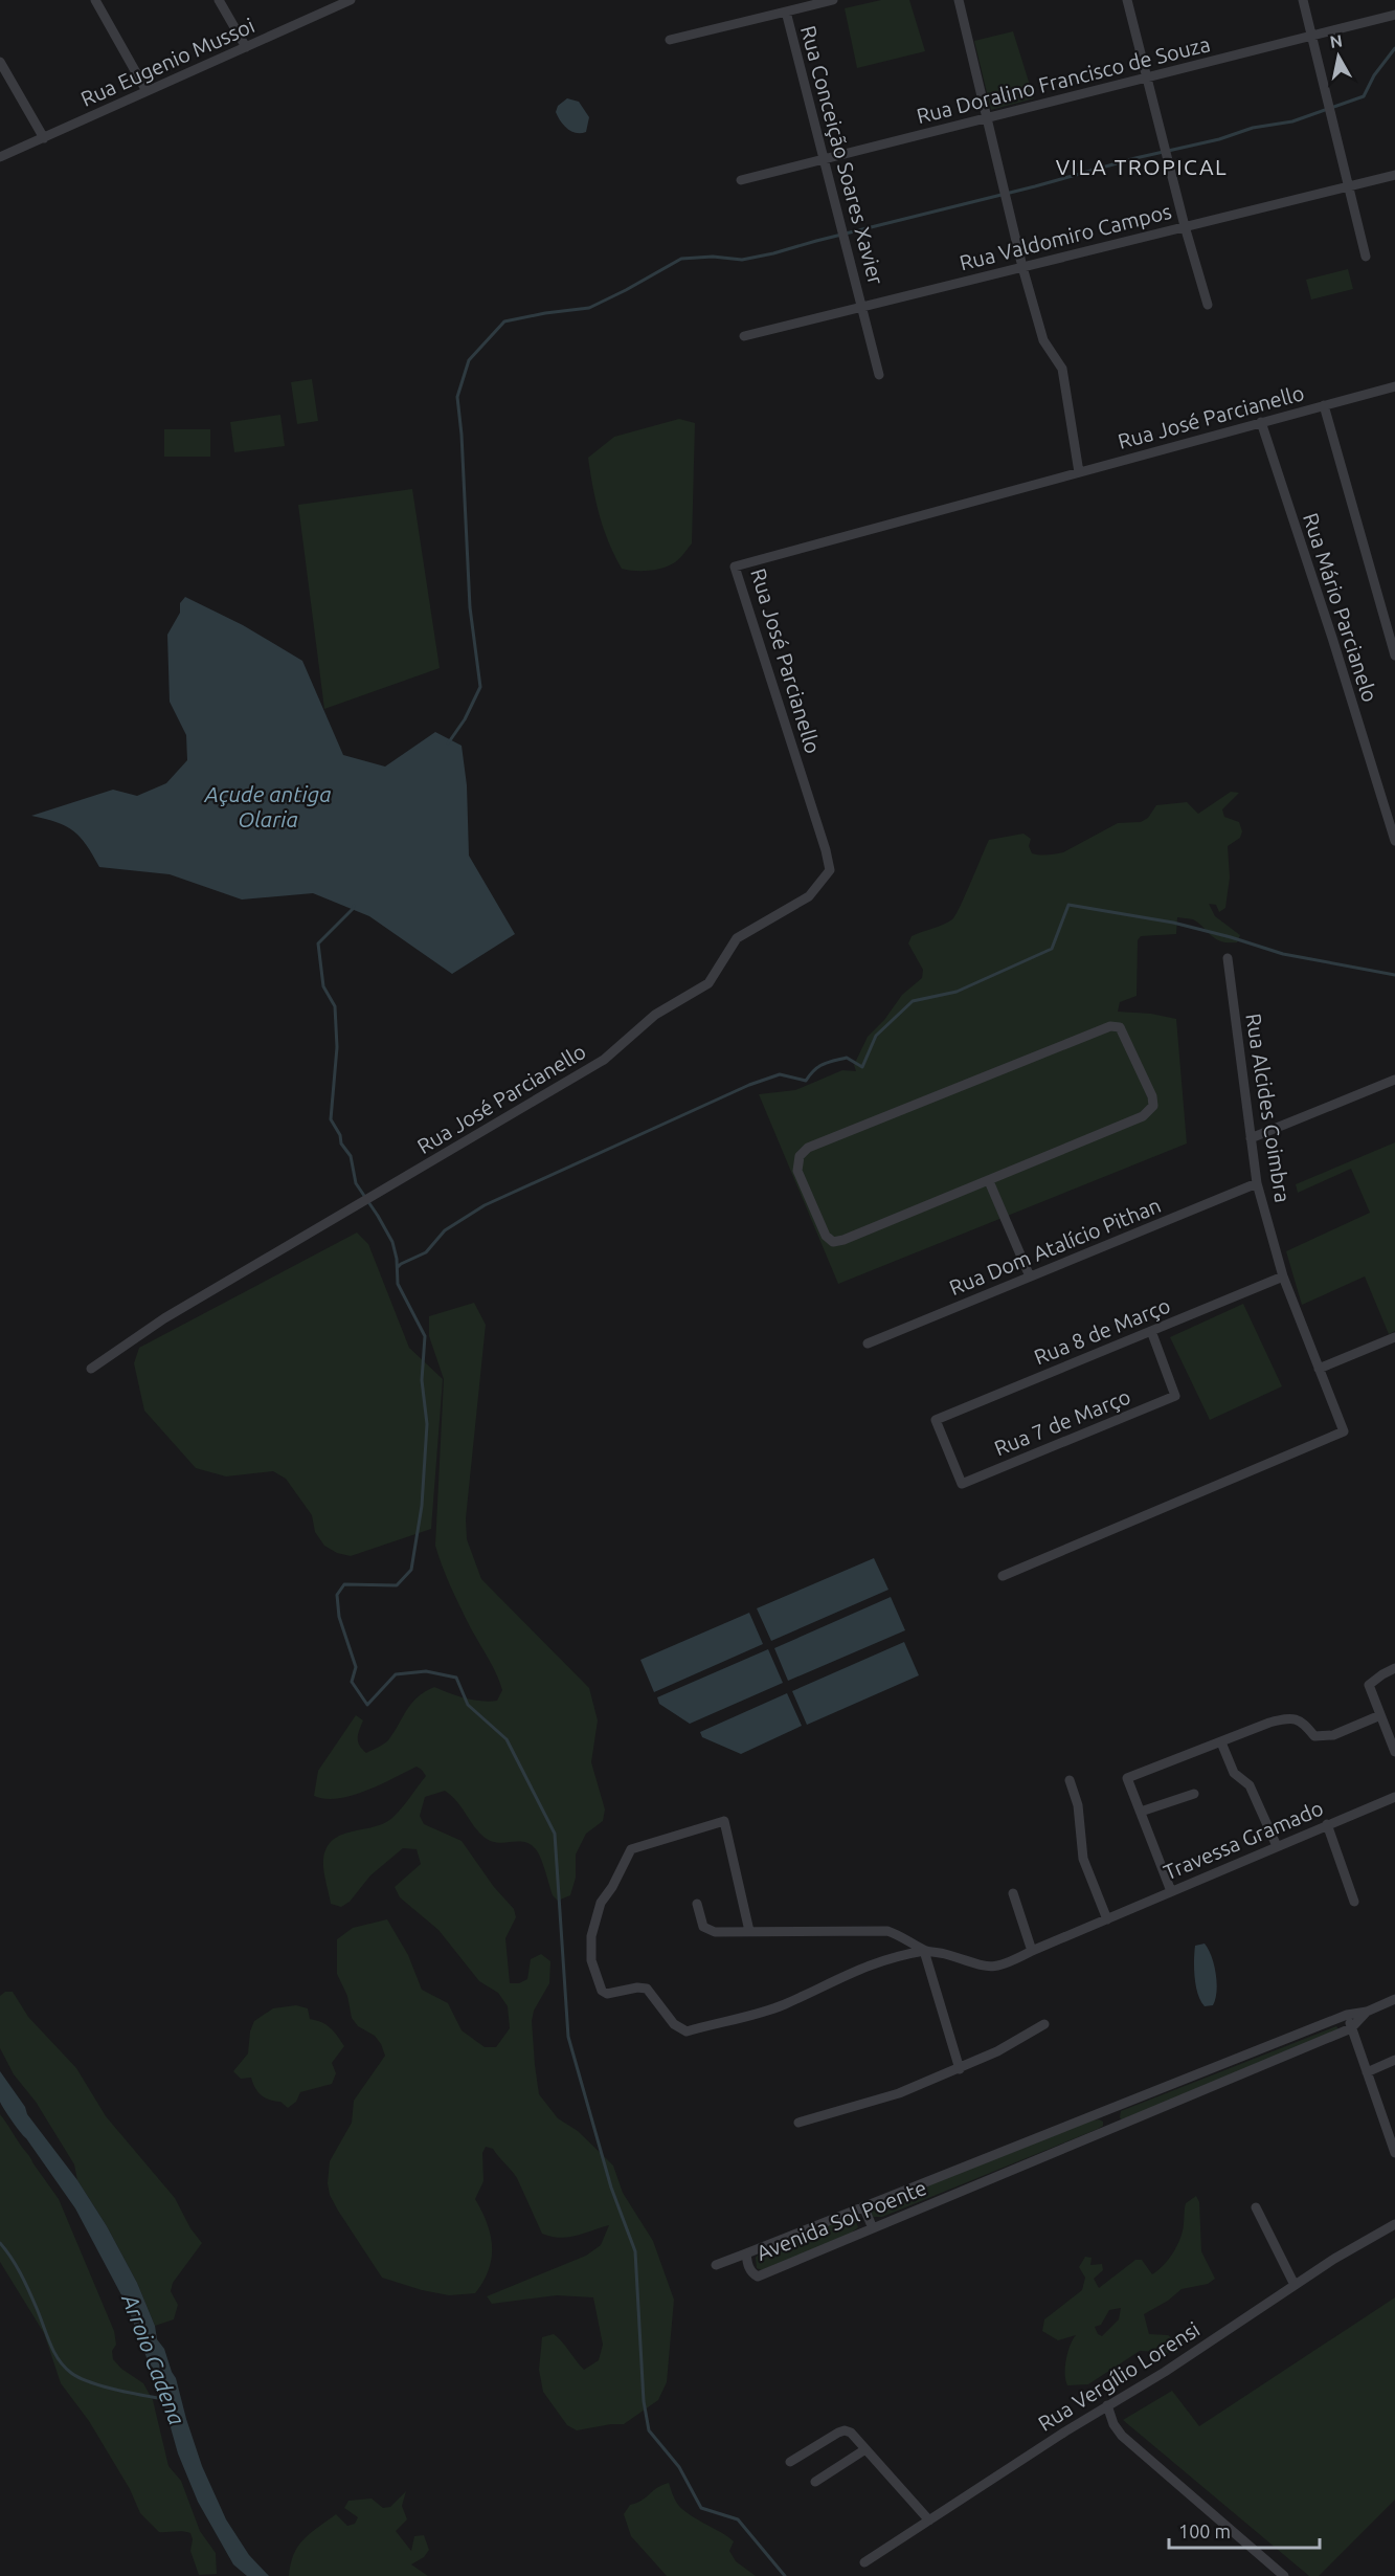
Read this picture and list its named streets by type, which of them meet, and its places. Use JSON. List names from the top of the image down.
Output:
{
  "streets": {
    "street": [
      "Rua Eugenio Mussoi",
      "Rua Doralino Francisco de Souza",
      "Rua Conceição Soares Xavier",
      "Rua Valdomiro Campos",
      "Rua José Parcianello",
      "Rua Mário Parcianelo",
      "Rua Alcides Coimbra",
      "Rua Dom Atalício Pithan",
      "Rua 8 de Março",
      "Rua 7 de Março",
      "Travessa Gramado",
      "Avenida Sol Poente",
      "Rua Vergílio Lorensi"
    ]
  },
  "crossings": [
    ["Rua Doralino Francisco de Souza", "Rua Conceição Soares Xavier"],
    ["Rua Conceição Soares Xavier", "Rua Valdomiro Campos"],
    ["Rua José Parcianello", "Rua Mário Parcianelo"],
    ["Rua Alcides Coimbra", "Rua Dom Atalício Pithan"],
    ["Rua Alcides Coimbra", "Rua 8 de Março"],
    ["Rua 8 de Março", "Rua 7 de Março"]
  ],
  "districts": ["VILA TROPICAL"],
  "water": ["Açude antiga Olaria", "Arroio Cadena"],
  "scale_bar": "100 m",
  "north": "top"
}
